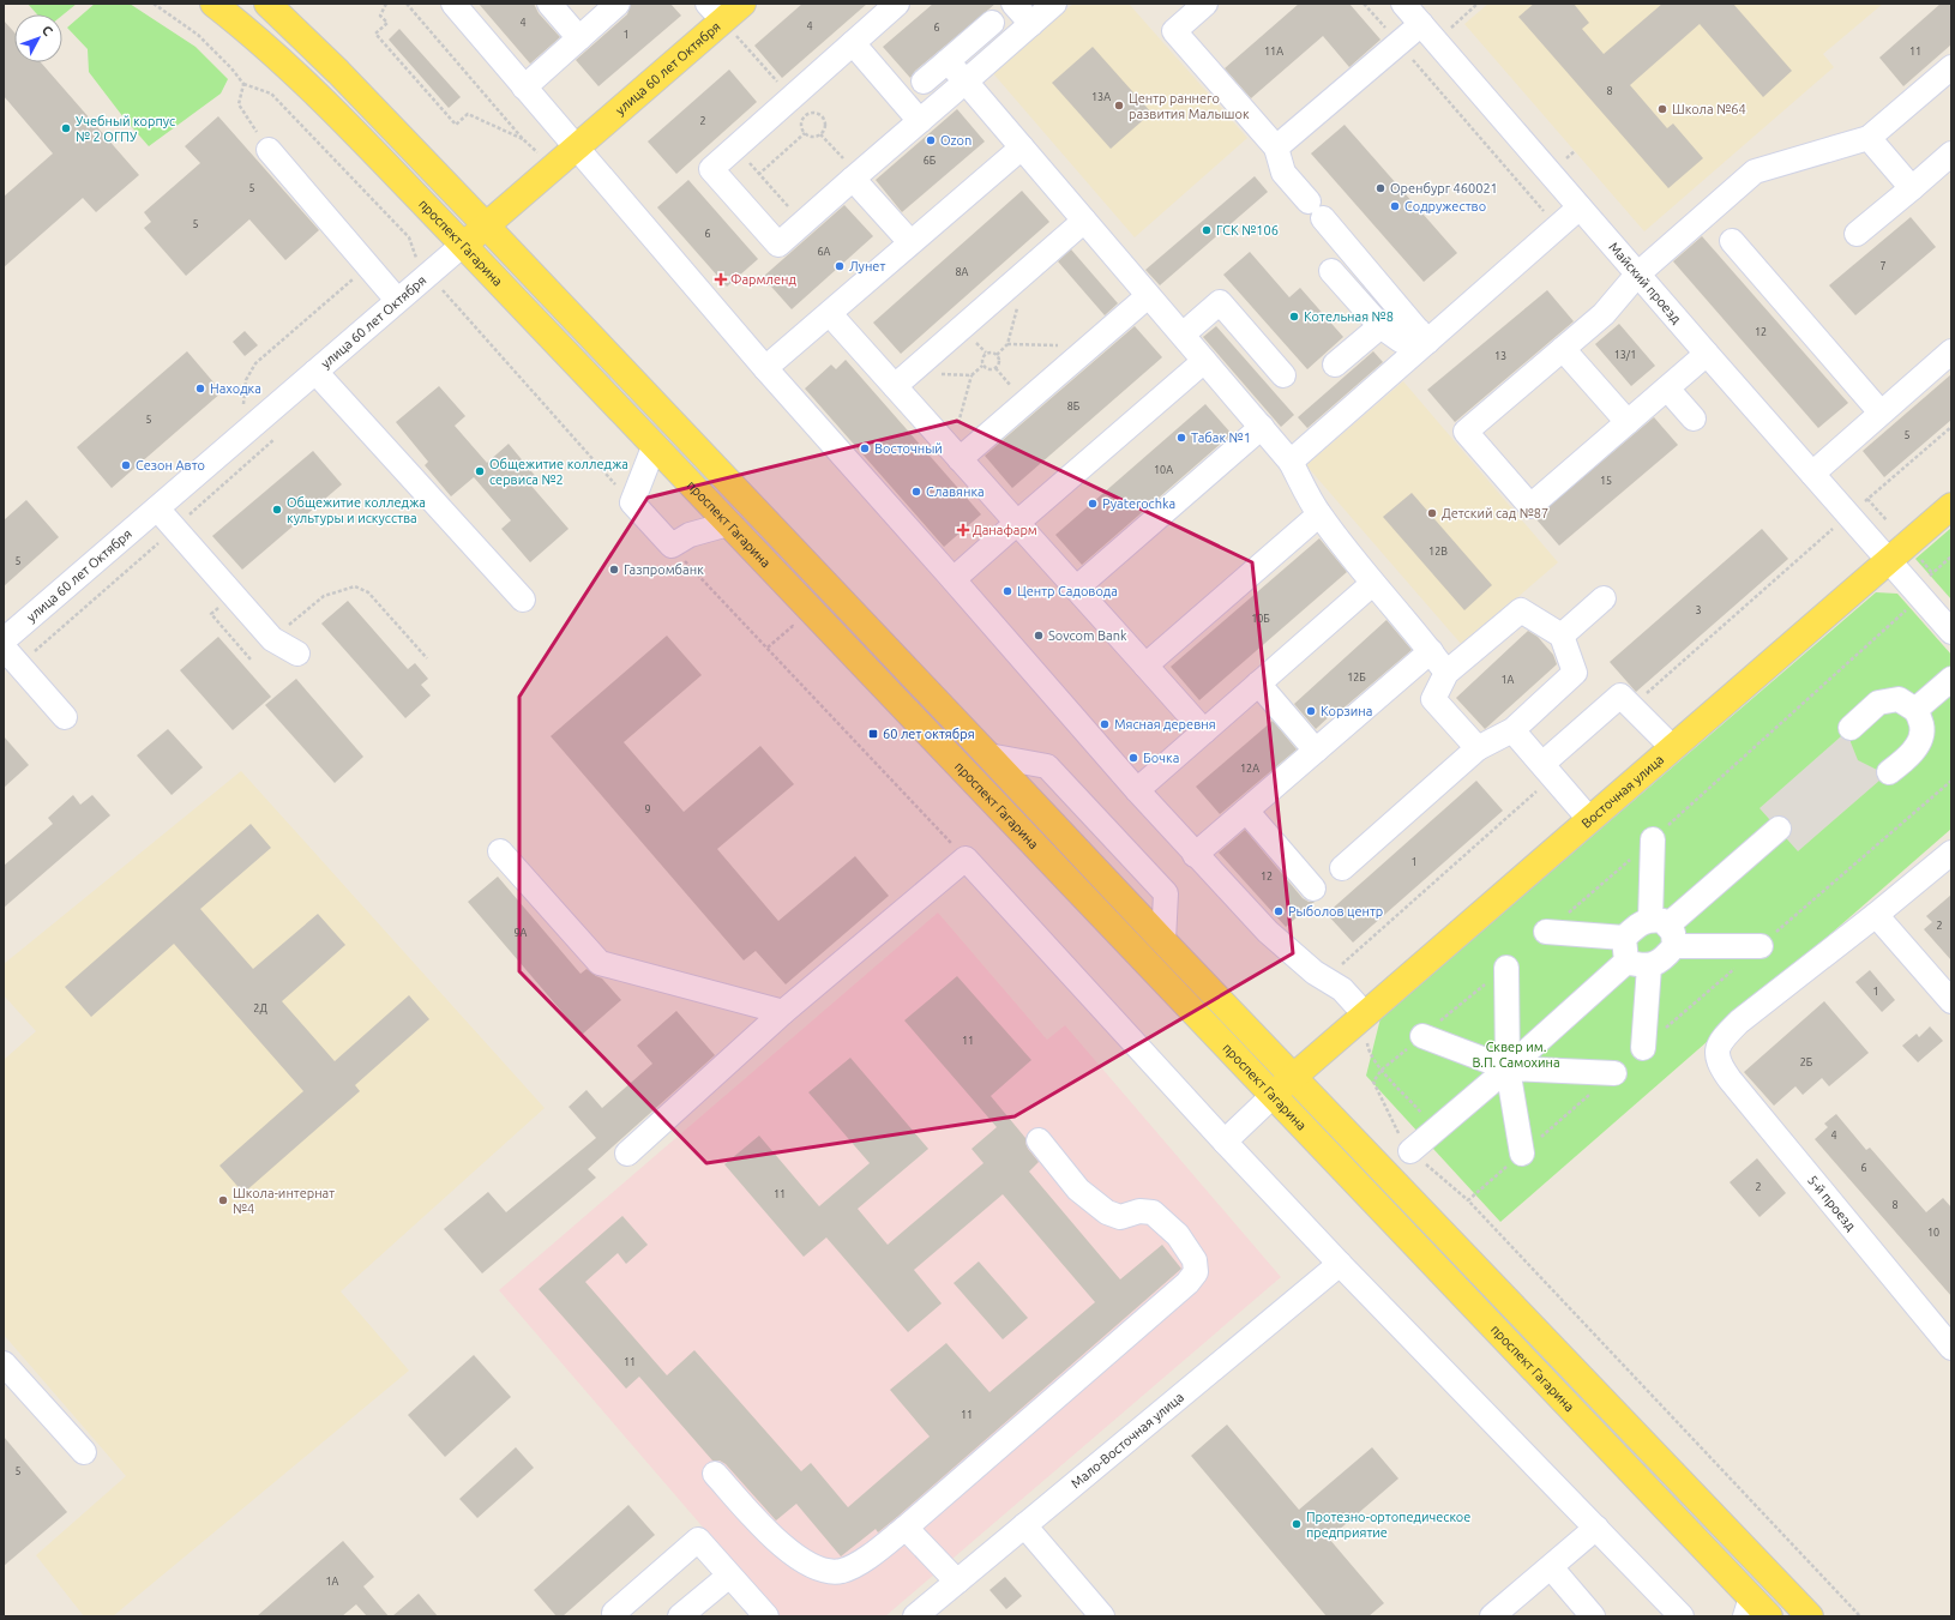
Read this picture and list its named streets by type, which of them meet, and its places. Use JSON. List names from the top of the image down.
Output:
{
  "streets": {
    "main road": ["улица 60 лет Октября", "проспект Гагарина", "Восточная улица"],
    "street": ["Майский проезд", "5-й проезд", "Мало-Восточная улица"]
  },
  "crossings": [
    ["улица 60 лет Октября", "проспект Гагарина"],
    ["проспект Гагарина", "Восточная улица"],
    ["Майский проезд", "Восточная улица"]
  ],
  "parks": ["Сквер им. В.П. Самохина"],
  "places": {
    "other": [
      "Центр раннего развития Малышок",
      "Школа №64",
      "Учебный корпус № 2 ОГПУ",
      "Ozon",
      "Оренбург 460021",
      "Содружество",
      "ГСК №106",
      "Лунет",
      "Котельная №8",
      "Находка",
      "Табак №1",
      "Восточный",
      "Сезон Авто",
      "Общежитие колледжа сервиса №2",
      "Славянка",
      "Pyaterochka",
      "Общежитие колледжа культуры и искусства",
      "Детский сад №87",
      "Газпромбанк",
      "Центр Садовода",
      "Sovcom Bank",
      "Корзина",
      "Мясная деревня",
      "Бочка",
      "Рыболов центр",
      "Школа-интернат №4",
      "Протезно-ортопедическое предприятие"
    ],
    "health": ["Фармленд", "Данафарм"],
    "transit": ["60 лет октября"]
  },
  "house_numbers": [
    "4",
    "4",
    "6",
    "1",
    "11А",
    "11",
    "8",
    "13А",
    "2",
    "6Б",
    "5",
    "5",
    "6",
    "6А",
    "7",
    "8А",
    "12",
    "13/1",
    "13",
    "8Б",
    "5",
    "5",
    "10А",
    "15",
    "12В",
    "5",
    "3",
    "10Б",
    "12Б",
    "1А",
    "12А",
    "9",
    "1",
    "12",
    "2",
    "9А",
    "1",
    "2Д",
    "11",
    "2Б",
    "4",
    "6",
    "2",
    "11",
    "8",
    "10",
    "11",
    "11",
    "5",
    "1А"
  ],
  "north": "top right"
}
